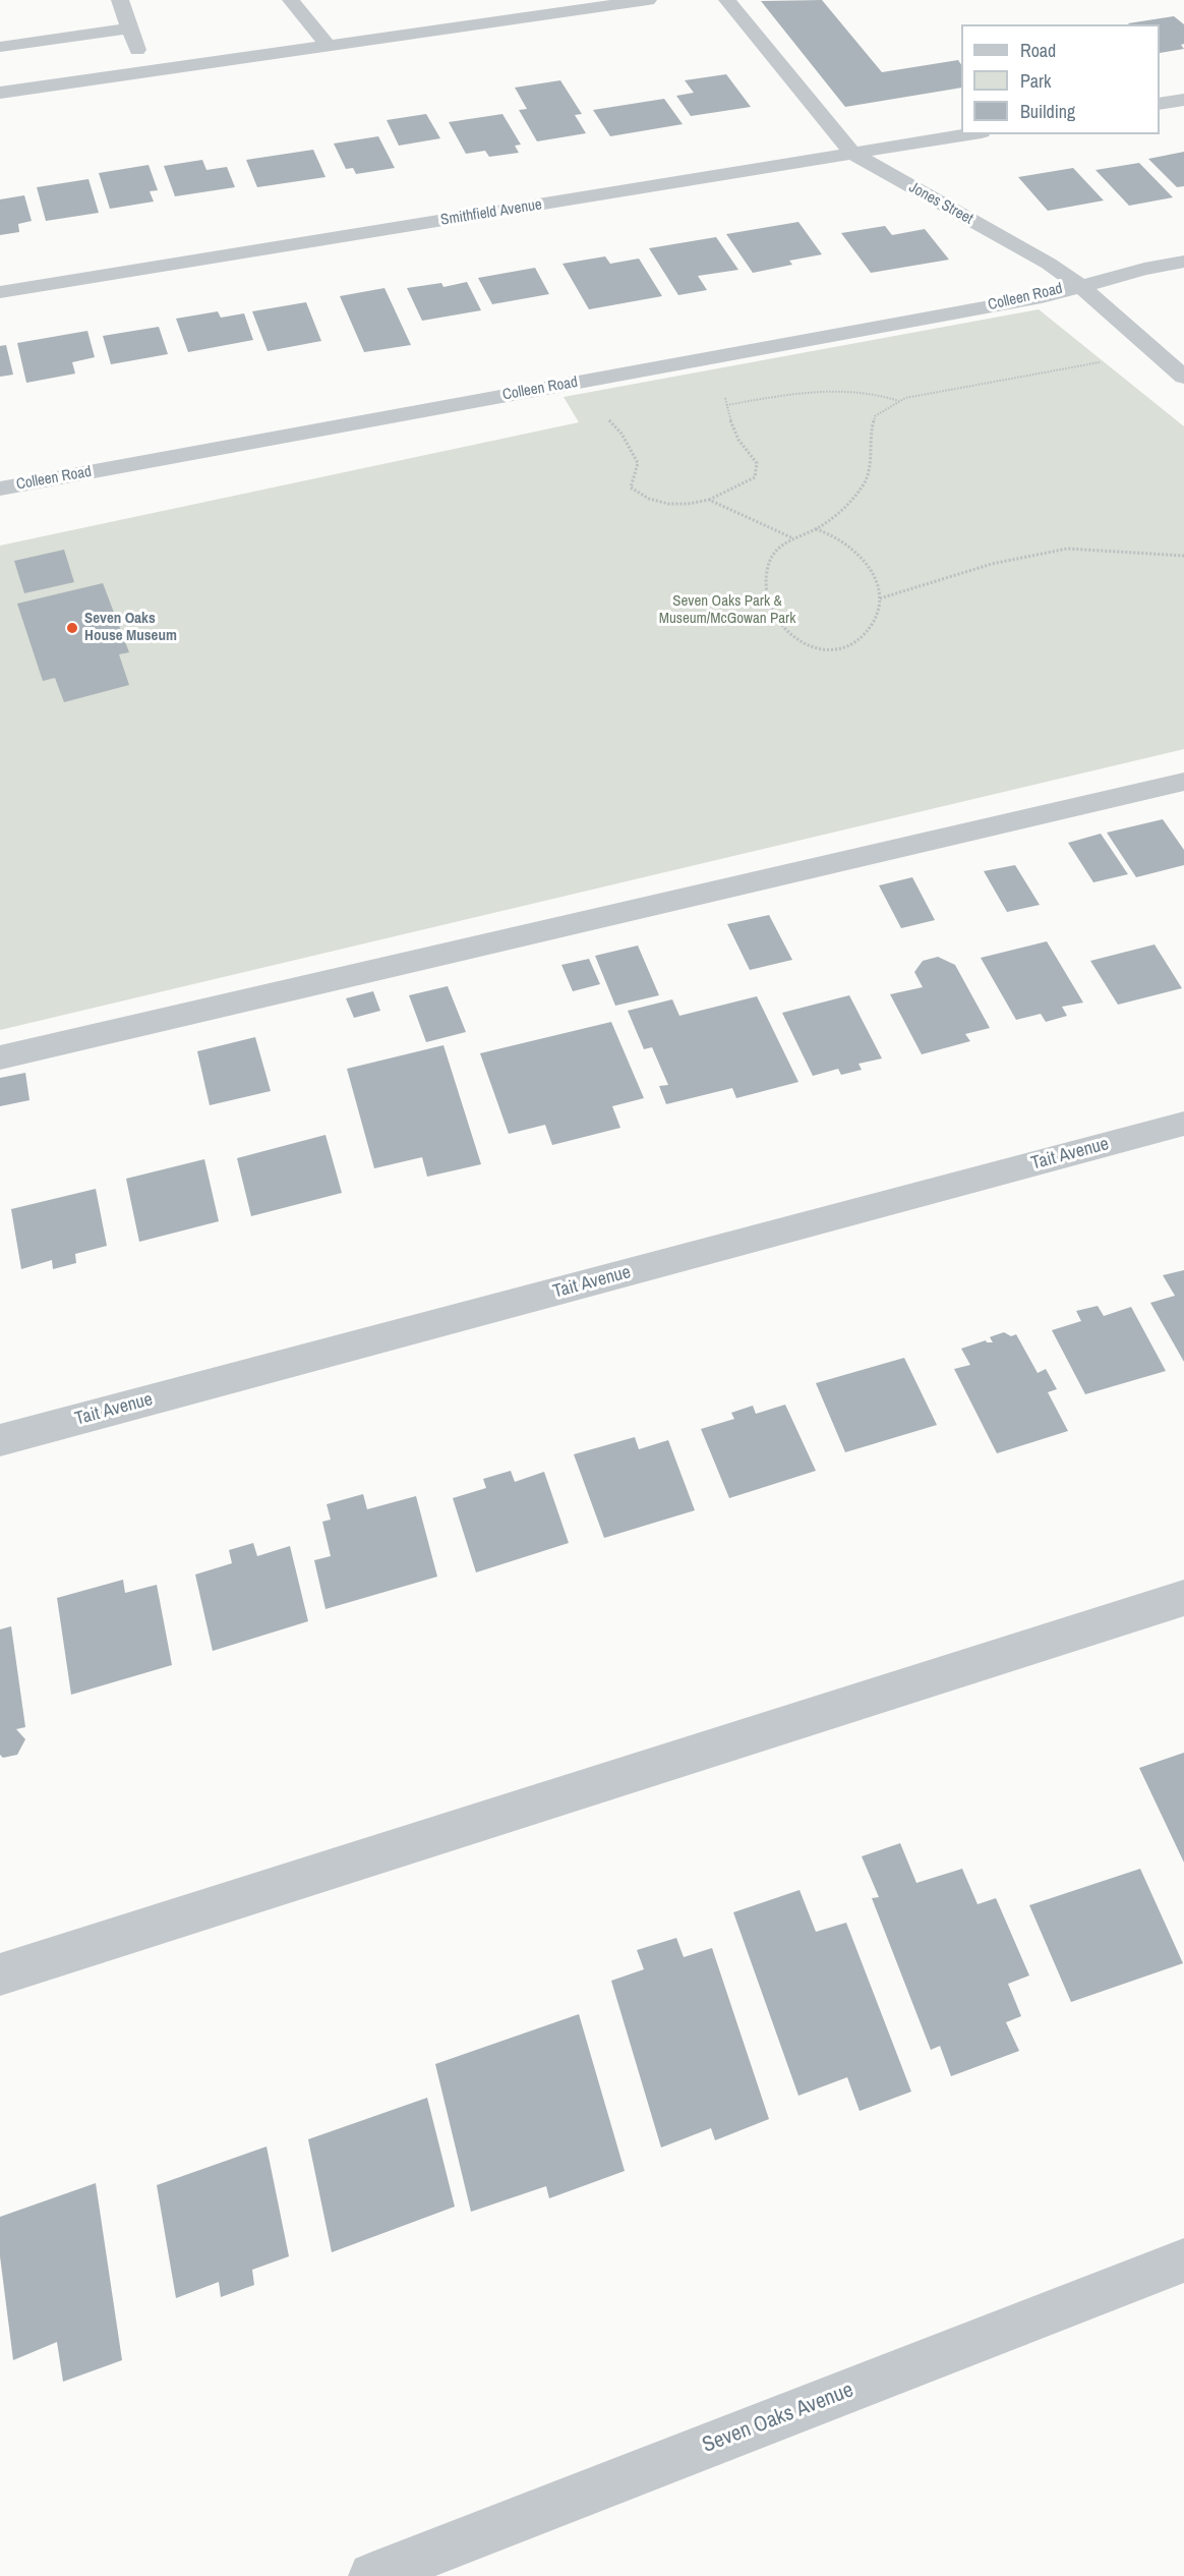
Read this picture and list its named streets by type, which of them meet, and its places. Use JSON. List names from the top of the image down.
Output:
{
  "streets": {
    "street": [
      "Jones Street",
      "Smithfield Avenue",
      "Colleen Road",
      "Tait Avenue",
      "Seven Oaks Avenue"
    ]
  },
  "crossings": [
    ["Jones Street", "Smithfield Avenue"],
    ["Jones Street", "Colleen Road"]
  ],
  "parks": ["Seven Oaks Park & Museum/McGowan Park"],
  "places": ["Seven Oaks House Museum"],
  "legend": ["Road", "Park", "Building"]
}
